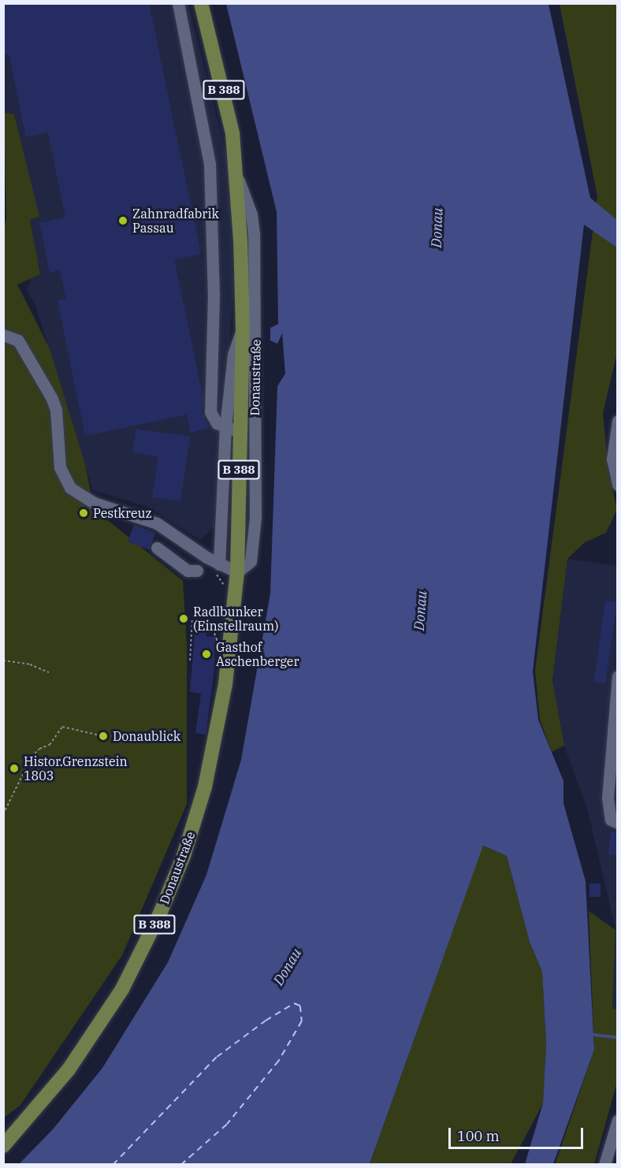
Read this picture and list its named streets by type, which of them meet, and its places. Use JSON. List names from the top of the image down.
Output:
{
  "streets": {
    "main road": ["B 388", "Donaustraße"]
  },
  "water": ["Donau"],
  "places": [
    "Zahnradfabrik Passau",
    "Pestkreuz",
    "Radlbunker (Einstellraum)",
    "Gasthof Aschenberger",
    "Donaublick",
    "Histor.Grenzstein 1803"
  ],
  "scale_bar": "100 m"
}
